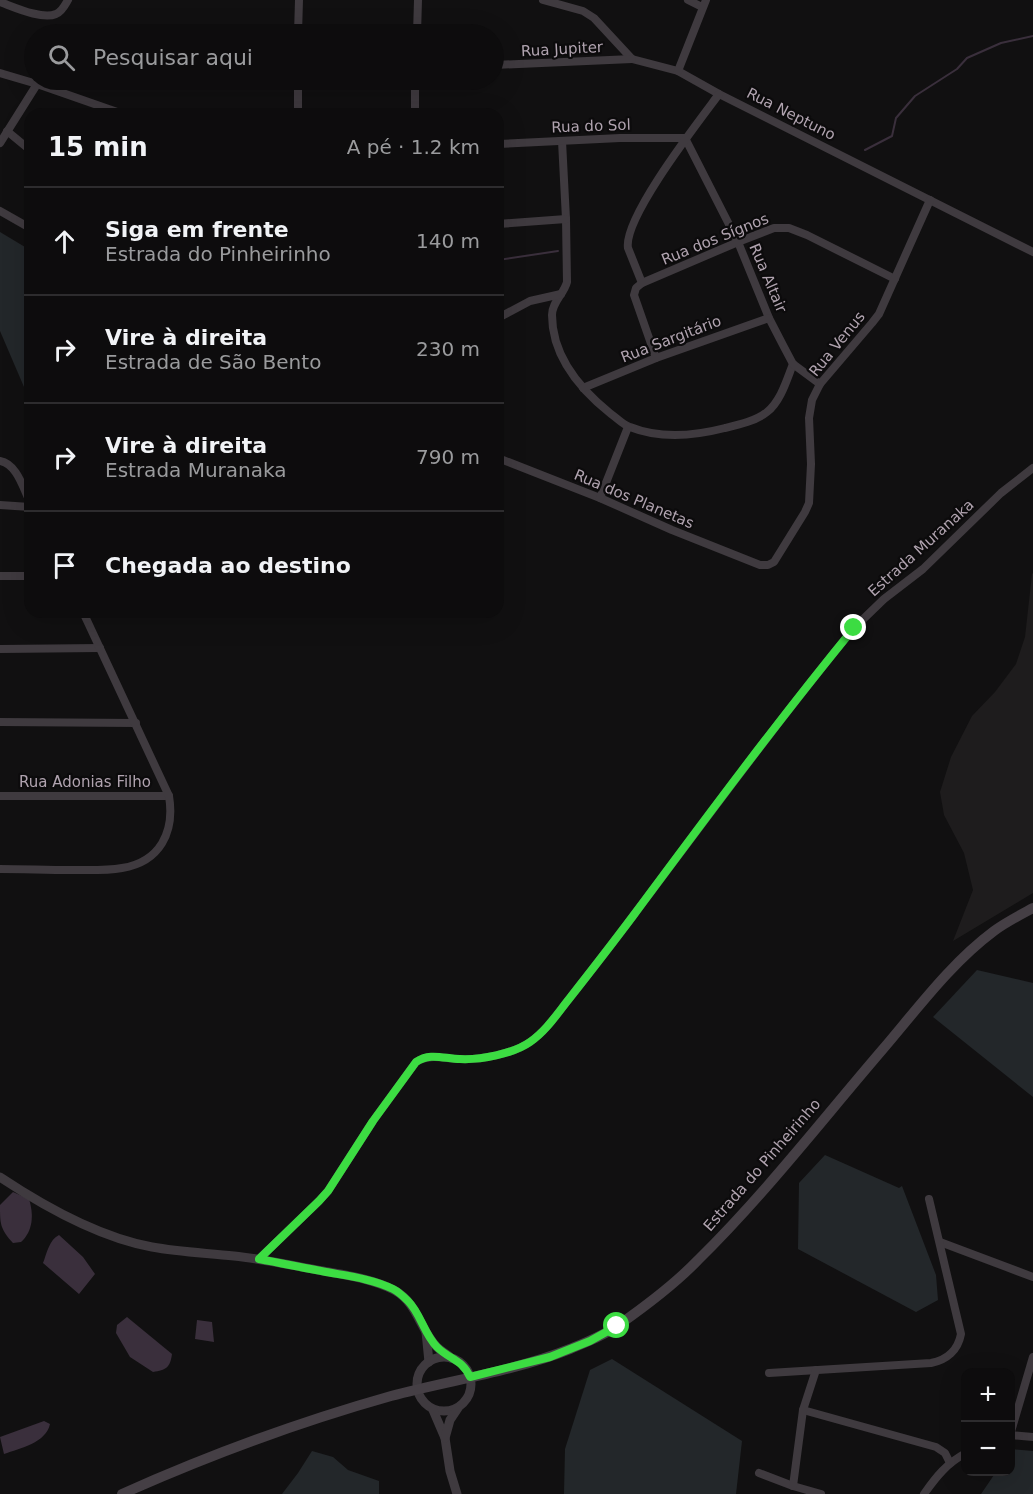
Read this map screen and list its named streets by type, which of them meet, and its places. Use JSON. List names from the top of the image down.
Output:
{
  "streets": {
    "main road": ["Estrada do Pinheirinho"],
    "street": [
      "Rua Jupiter",
      "Rua Neptuno",
      "Rua do Sol",
      "Rua dos Sígnos",
      "Rua Altair",
      "Rua Sargitário",
      "Rua Venus",
      "Rua dos Planetas",
      "Estrada Muranaka",
      "Rua Adonias Filho"
    ]
  },
  "crossings": [
    ["Rua Jupiter", "Rua Neptuno"],
    ["Rua Neptuno", "Rua Venus"],
    ["Rua do Sol", "Rua Altair"],
    ["Rua dos Sígnos", "Rua Altair"],
    ["Rua dos Sígnos", "Rua Venus"],
    ["Rua Altair", "Rua Sargitário"],
    ["Rua Venus", "Rua dos Planetas"]
  ],
  "page": {
    "search": "Pesquisar aqui",
    "heading": ["15 min", "A pé · 1.2 km"],
    "list": [
      ["Siga em frente", "Estrada do Pinheirinho", "140 m"],
      ["Vire à direita", "Estrada de São Bento", "230 m"],
      ["Vire à direita", "Estrada Muranaka", "790 m"],
      "Chegada ao destino"
    ],
    "map_buttons": ["+", "−"]
  }
}
